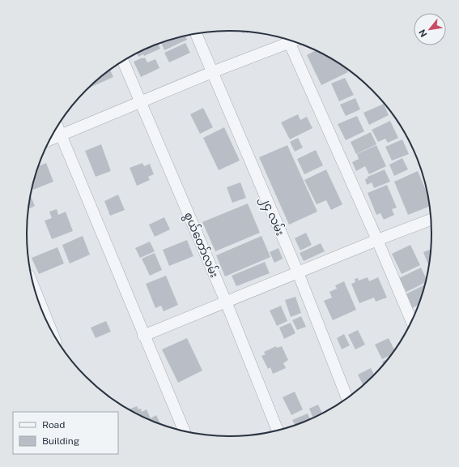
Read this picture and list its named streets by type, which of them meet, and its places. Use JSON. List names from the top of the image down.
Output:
{
  "streets": {
    "street": ["၂၄ လမ်း", "စွယ်တော်လမ်း"]
  },
  "legend": ["Road", "Building"],
  "north": "bottom left"
}
